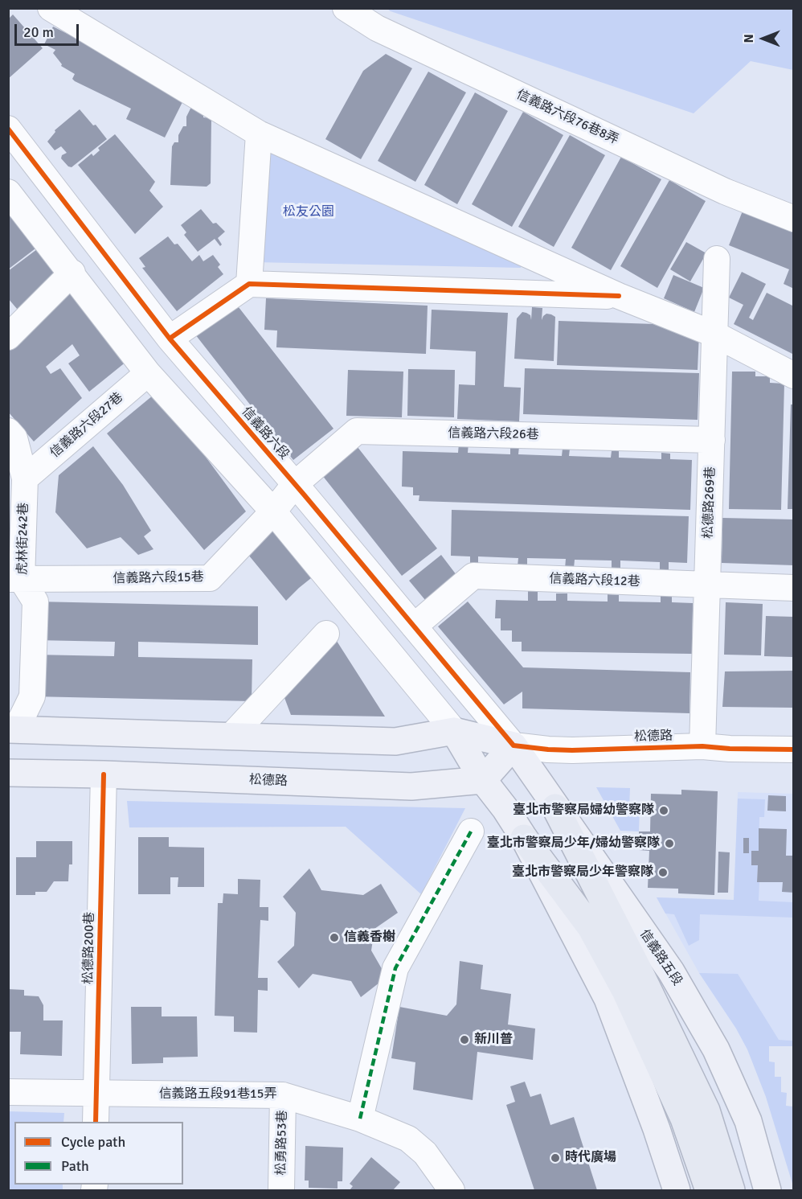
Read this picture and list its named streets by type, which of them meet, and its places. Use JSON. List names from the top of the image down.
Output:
{
  "streets": {
    "main road": ["松德路", "信義路五段"],
    "street": [
      "信義路六段76巷8弄",
      "信義路六段27巷",
      "信義路六段",
      "信義路六段26巷",
      "松德路269巷",
      "虎林街242巷",
      "信義路六段15巷",
      "信義路六段12巷",
      "松德路200巷",
      "信義路五段91巷15弄",
      "松勇路53巷"
    ]
  },
  "crossings": [
    ["信義路六段27巷", "虎林街242巷"],
    ["信義路六段", "信義路六段26巷"],
    ["信義路六段", "信義路六段15巷"],
    ["信義路六段", "信義路六段12巷"],
    ["信義路六段", "松德路"],
    ["信義路六段", "信義路五段"],
    ["信義路六段26巷", "松德路269巷"],
    ["信義路六段26巷", "信義路六段15巷"],
    ["松德路269巷", "信義路六段12巷"],
    ["松德路269巷", "松德路"],
    ["虎林街242巷", "信義路六段15巷"],
    ["虎林街242巷", "松德路"],
    ["松德路", "松德路200巷"],
    ["松德路", "信義路五段"],
    ["松德路200巷", "信義路五段91巷15弄"],
    ["信義路五段91巷15弄", "松勇路53巷"]
  ],
  "parks": ["松友公園"],
  "places": [
    "臺北市警察局婦幼警察隊",
    "臺北市警察局少年/婦幼警察隊",
    "臺北市警察局少年警察隊",
    "信義香榭",
    "新川普",
    "時代廣場"
  ],
  "legend": ["Cycle path", "Path"],
  "scale_bar": "20 m",
  "north": "left"
}
